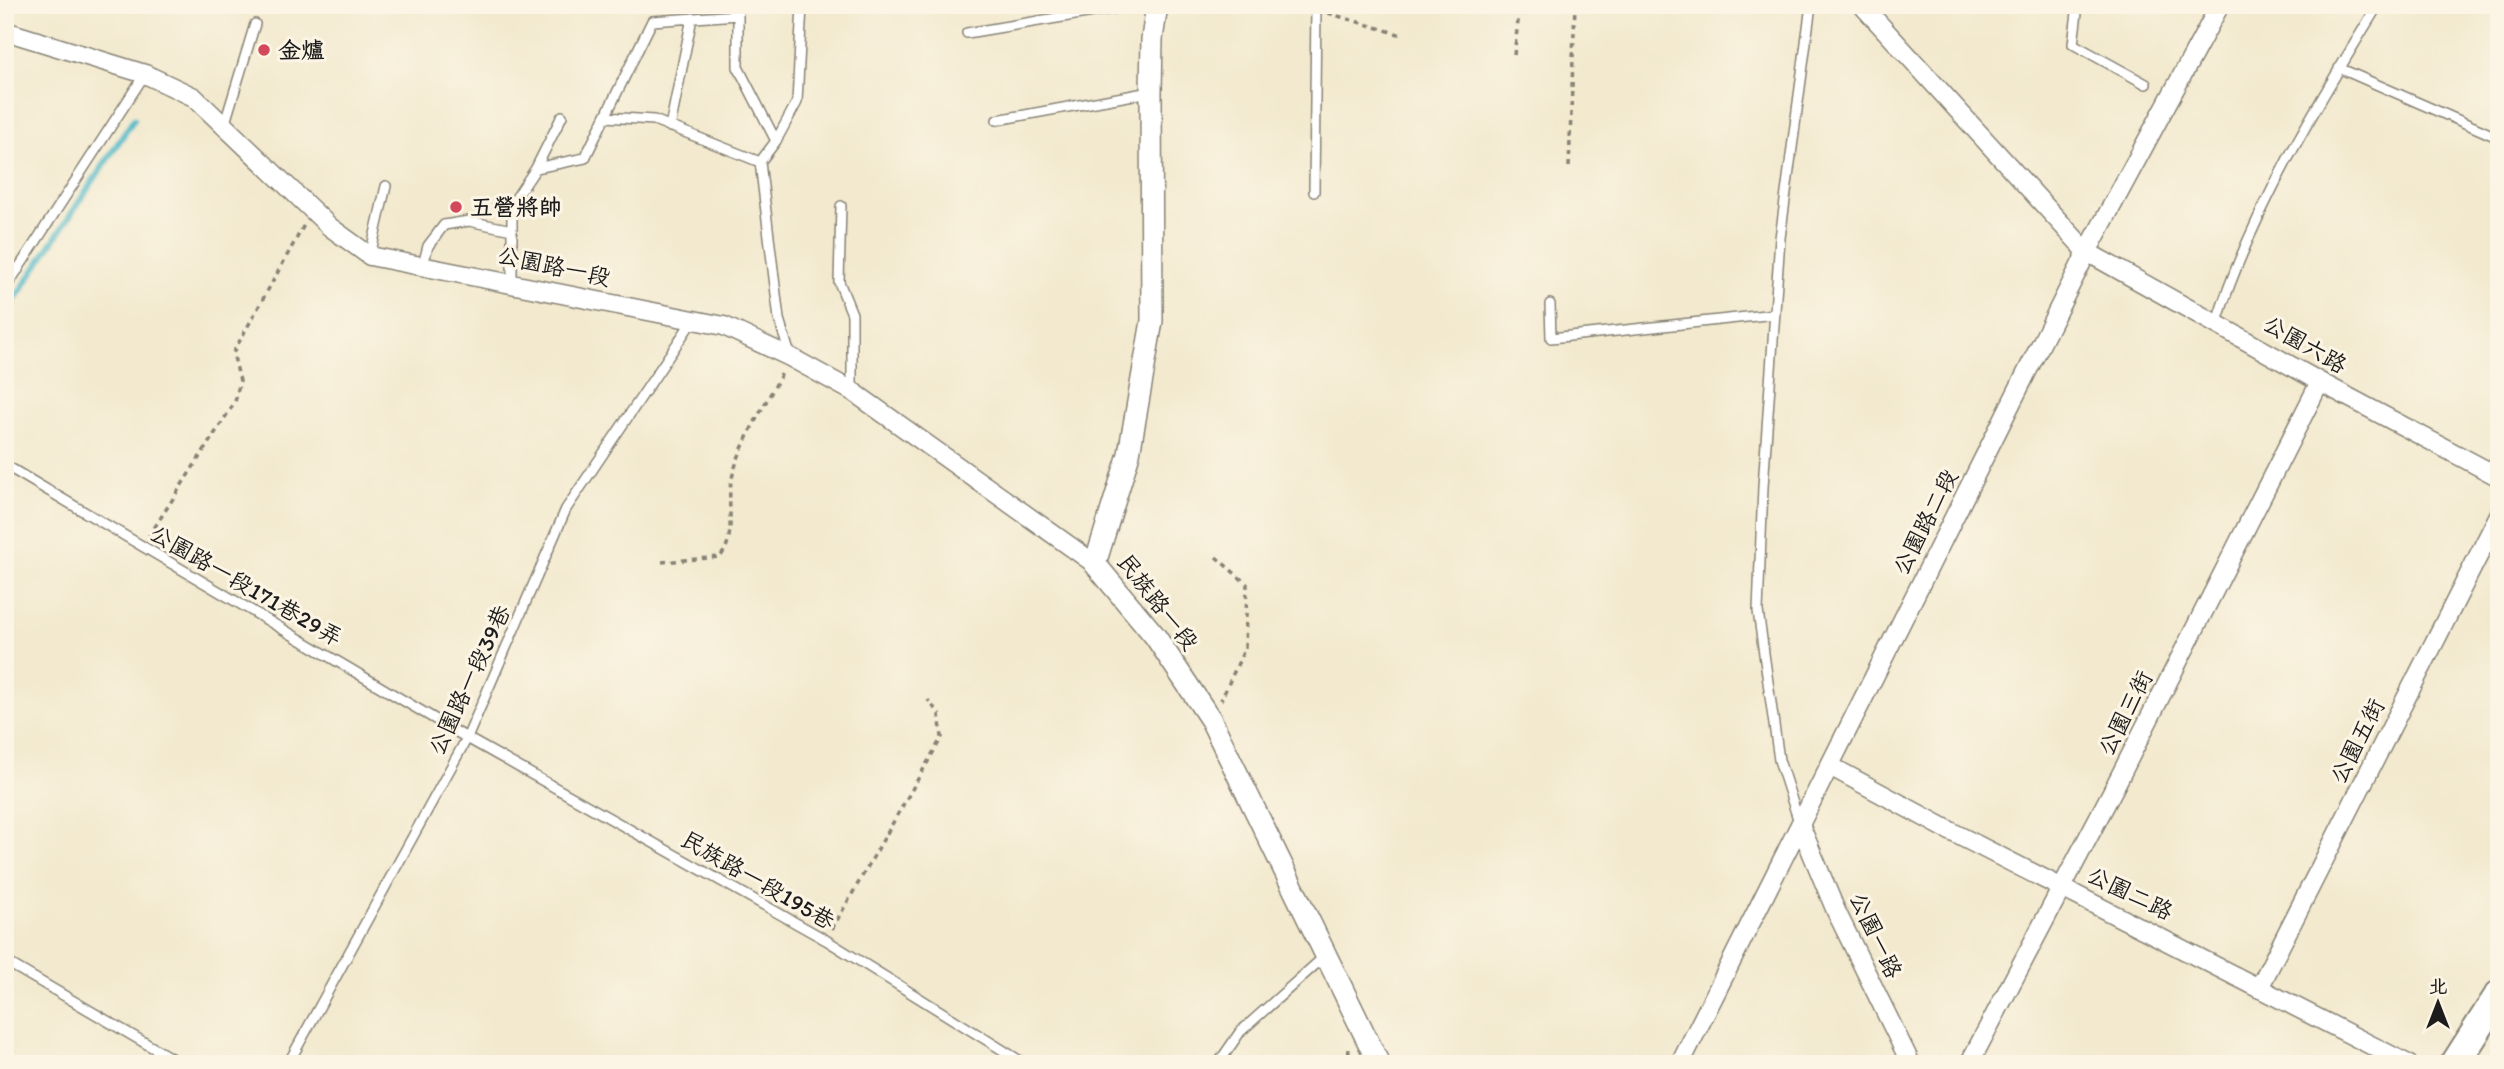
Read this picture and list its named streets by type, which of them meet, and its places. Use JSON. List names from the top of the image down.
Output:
{
  "streets": {
    "street": [
      "公園路一段",
      "公園六路",
      "公園路二段",
      "民族路一段",
      "公園三街",
      "公園五街",
      "公園二路",
      "公園一路"
    ],
    "lane": ["公園路一段171巷29弄", "公園路一段39巷", "民族路一段195巷"]
  },
  "crossings": [
    ["公園路一段", "民族路一段"],
    ["公園路一段", "公園路一段39巷"],
    ["公園六路", "公園路二段"],
    ["公園六路", "公園三街"],
    ["公園路二段", "公園二路"],
    ["公園路二段", "公園一路"],
    ["公園路一段171巷29弄", "公園路一段39巷"],
    ["公園路一段171巷29弄", "民族路一段195巷"],
    ["公園路一段39巷", "民族路一段195巷"],
    ["公園三街", "公園二路"],
    ["公園五街", "公園二路"]
  ],
  "places": ["金爐", "五營將帥"],
  "north": "top"
}
